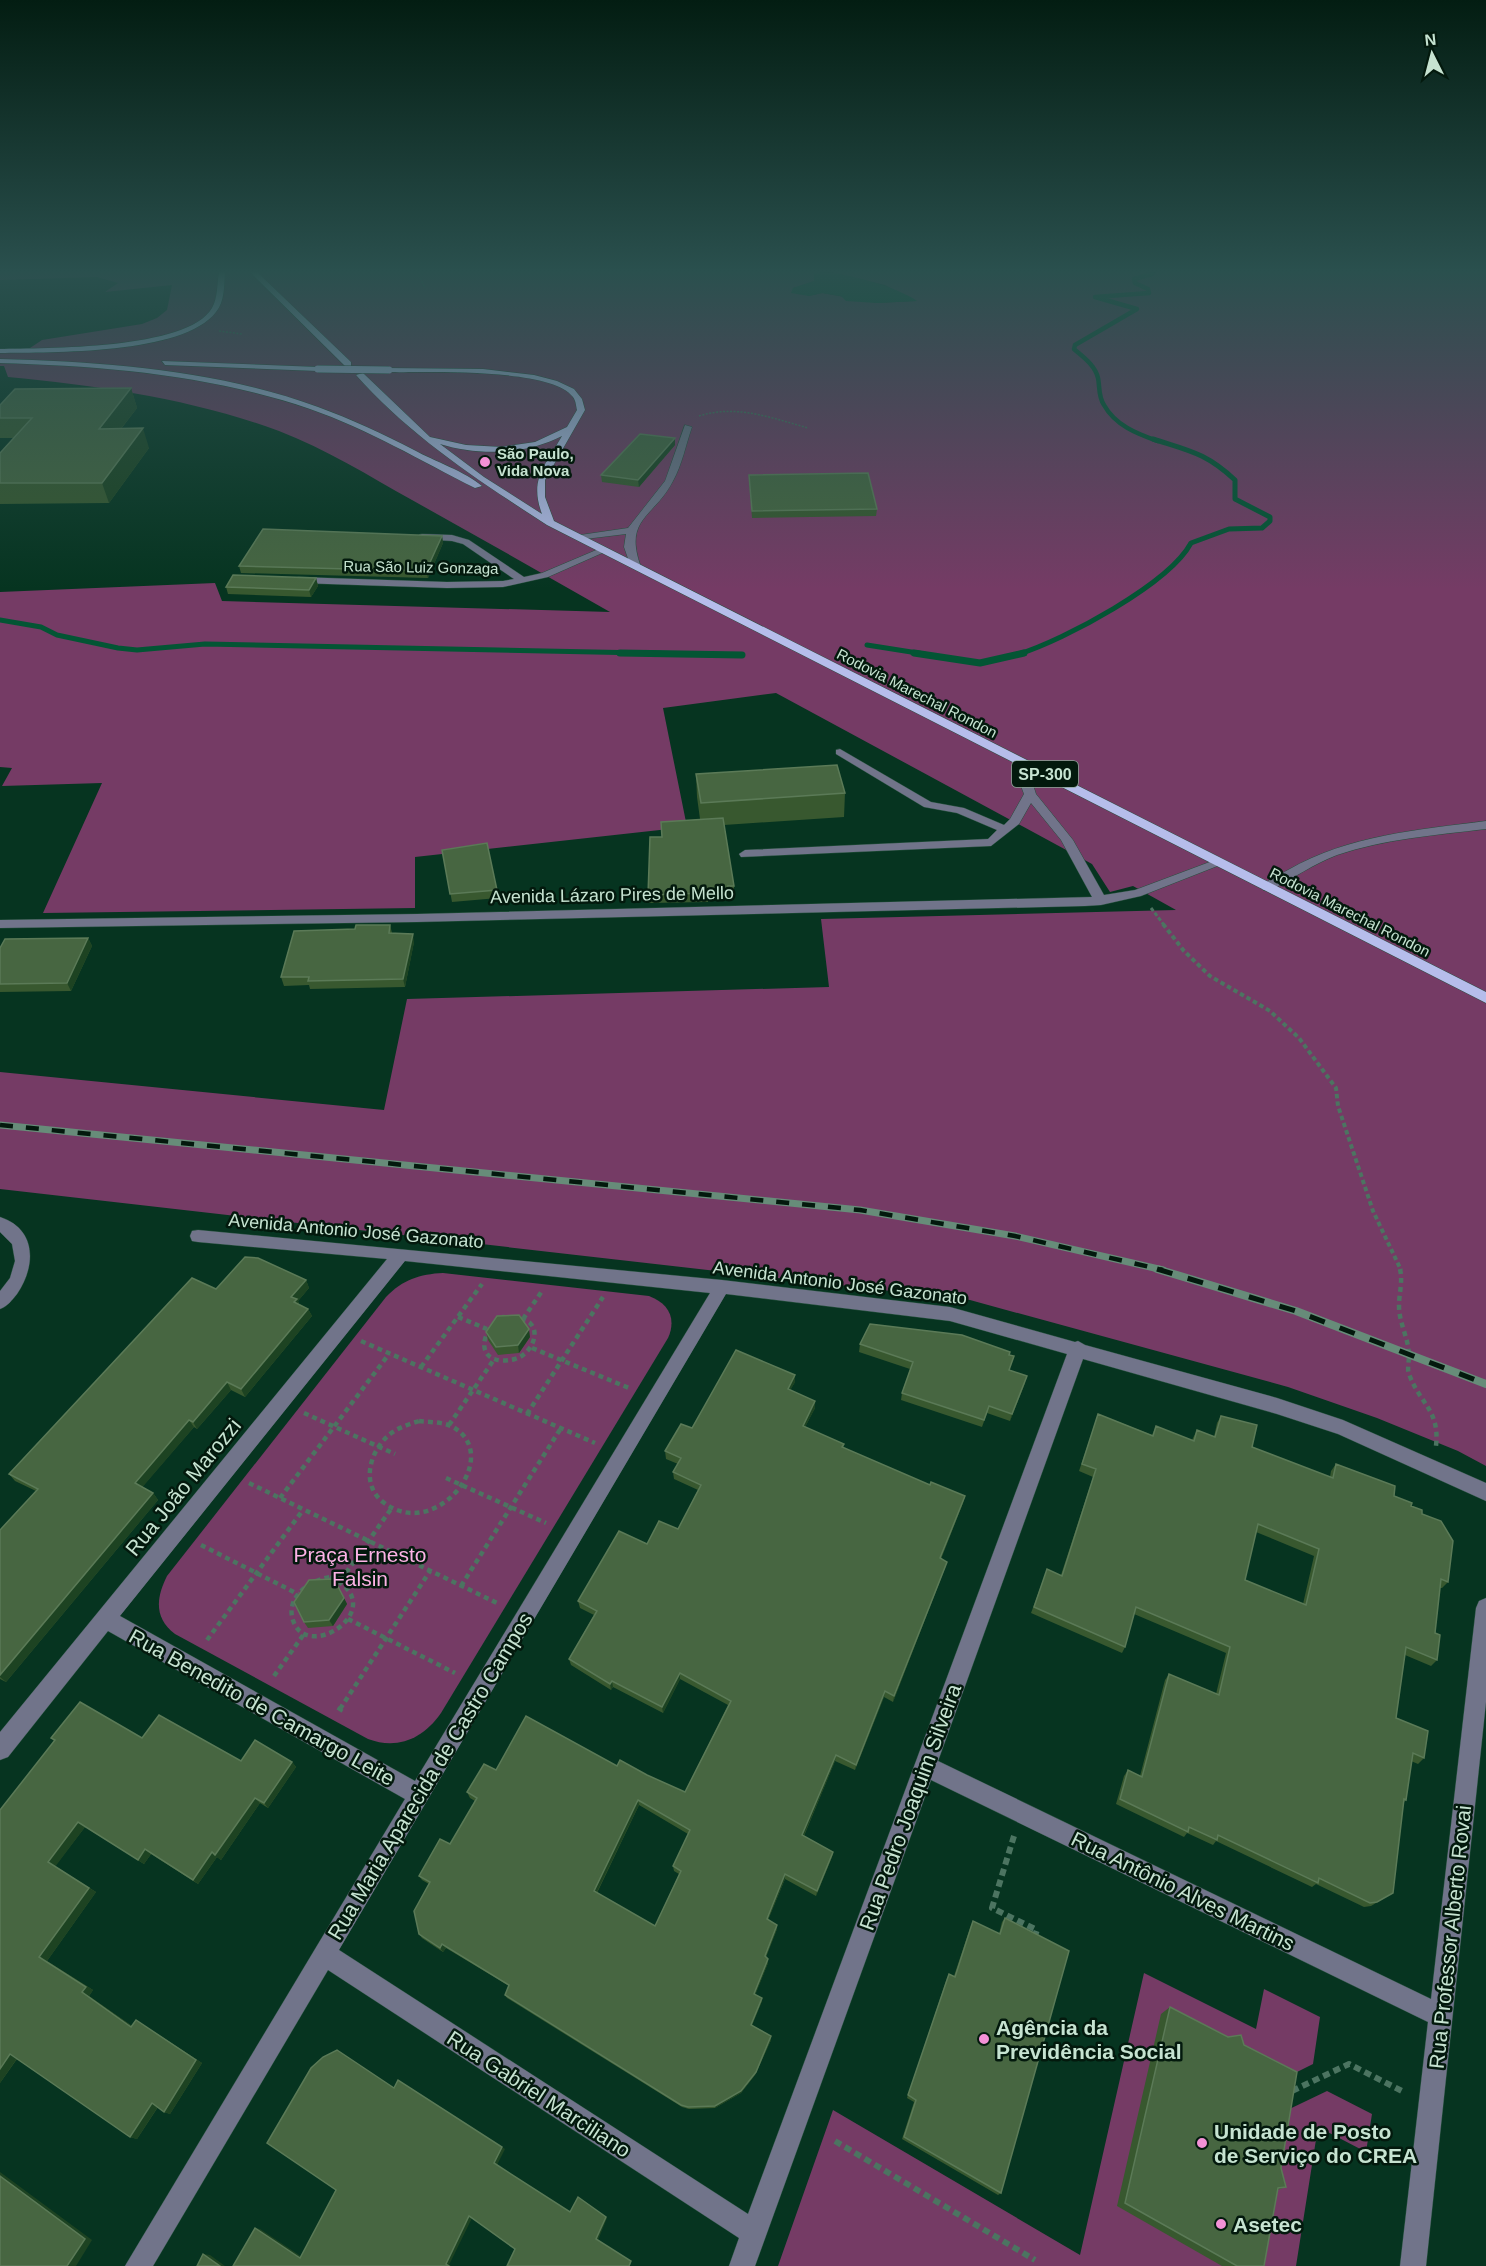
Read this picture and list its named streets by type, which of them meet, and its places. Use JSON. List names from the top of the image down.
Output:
{
  "streets": {
    "main road": ["Rodovia Marechal Rondon", "SP-300"],
    "street": [
      "Rua São Luiz Gonzaga",
      "Avenida Lázaro Pires de Mello",
      "Avenida Antonio José Gazonato",
      "Rua João Marozzi",
      "Rua Benedito de Camargo Leite",
      "Rua Maria Aparecida de Castro Campos",
      "Rua Pedro Joaquim Silveira",
      "Rua Antônio Alves Martins",
      "Rua Professor Alberto Rovai",
      "Rua Gabriel Marciliano"
    ]
  },
  "crossings": [
    ["Rua São Luiz Gonzaga", "Rodovia Marechal Rondon"],
    ["Rodovia Marechal Rondon", "Avenida Lázaro Pires de Mello"],
    ["Avenida Antonio José Gazonato", "Rua João Marozzi"],
    ["Avenida Antonio José Gazonato", "Rua Maria Aparecida de Castro Campos"],
    ["Avenida Antonio José Gazonato", "Rua Pedro Joaquim Silveira"],
    ["Rua João Marozzi", "Rua Benedito de Camargo Leite"],
    ["Rua Benedito de Camargo Leite", "Rua Maria Aparecida de Castro Campos"],
    ["Rua Maria Aparecida de Castro Campos", "Rua Gabriel Marciliano"],
    ["Rua Pedro Joaquim Silveira", "Rua Antônio Alves Martins"],
    ["Rua Pedro Joaquim Silveira", "Rua Gabriel Marciliano"],
    ["Rua Antônio Alves Martins", "Rua Professor Alberto Rovai"]
  ],
  "parks": ["Praça Ernesto Falsin"],
  "places": [
    "São Paulo, Vida Nova",
    "Agência da Previdência Social",
    "Unidade de Posto de Serviço do CREA",
    "Asetec"
  ],
  "north": "top"
}
